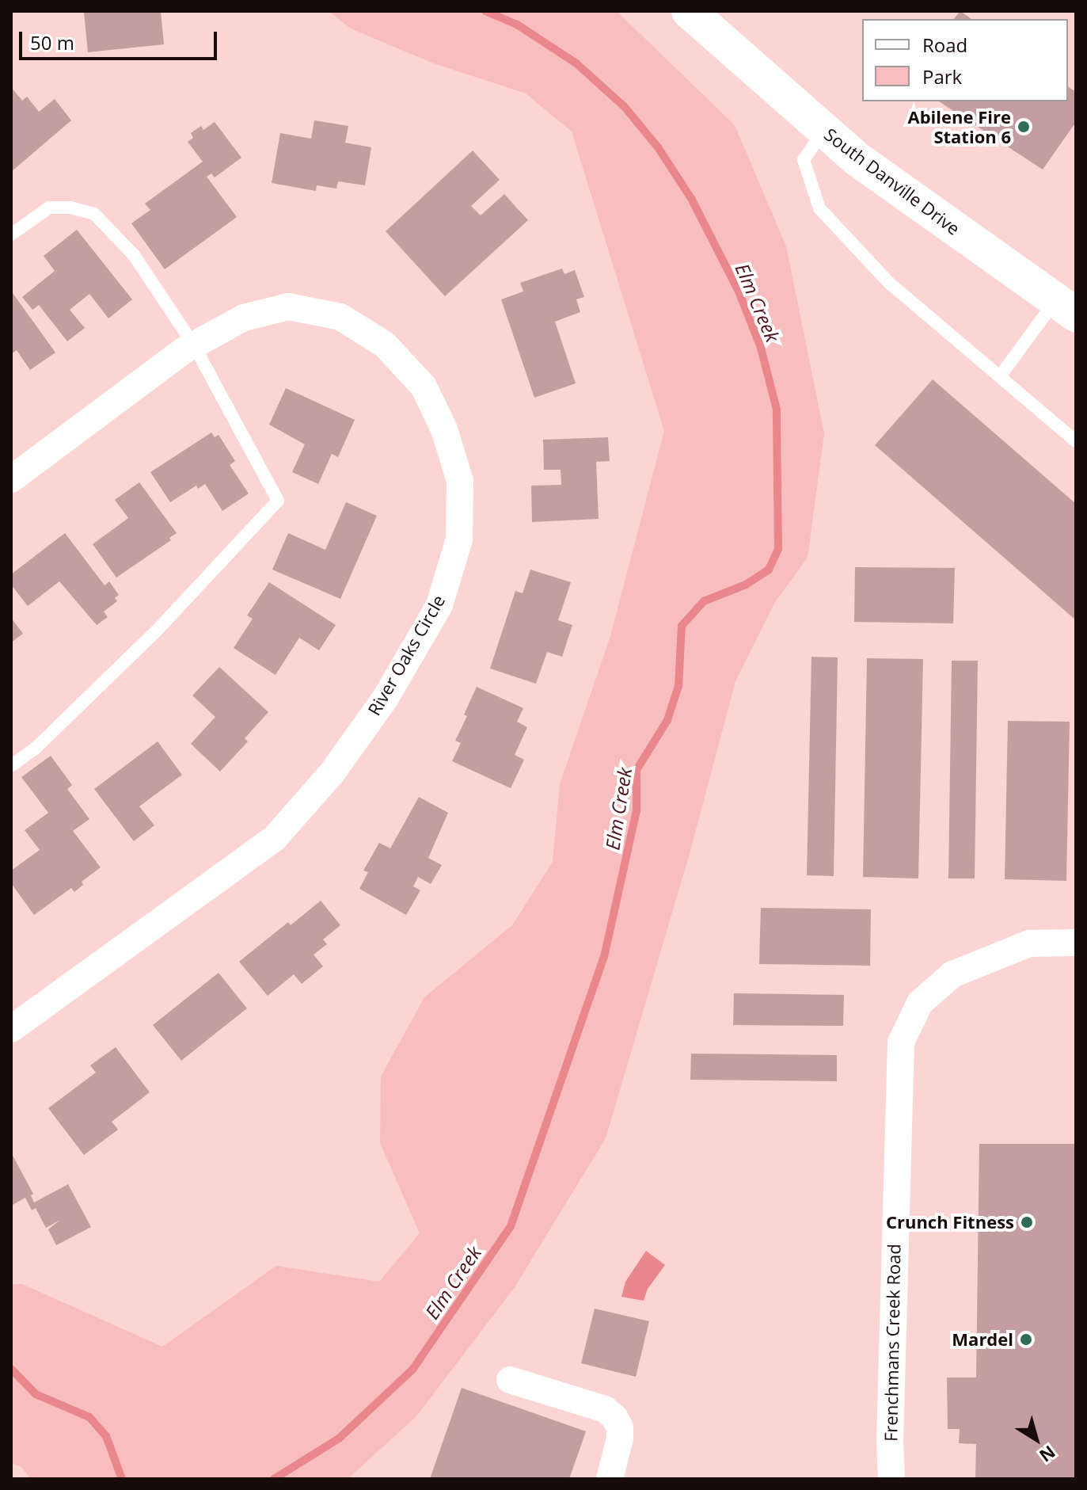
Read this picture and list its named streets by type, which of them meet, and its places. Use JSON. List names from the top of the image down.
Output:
{
  "streets": {
    "main road": ["South Danville Drive"],
    "street": ["River Oaks Circle", "Frenchmans Creek Road"]
  },
  "water": ["Elm Creek"],
  "places": ["Abilene Fire Station 6", "Crunch Fitness", "Mardel"],
  "legend": ["Road", "Park"],
  "scale_bar": "50 m",
  "north": "bottom right"
}
